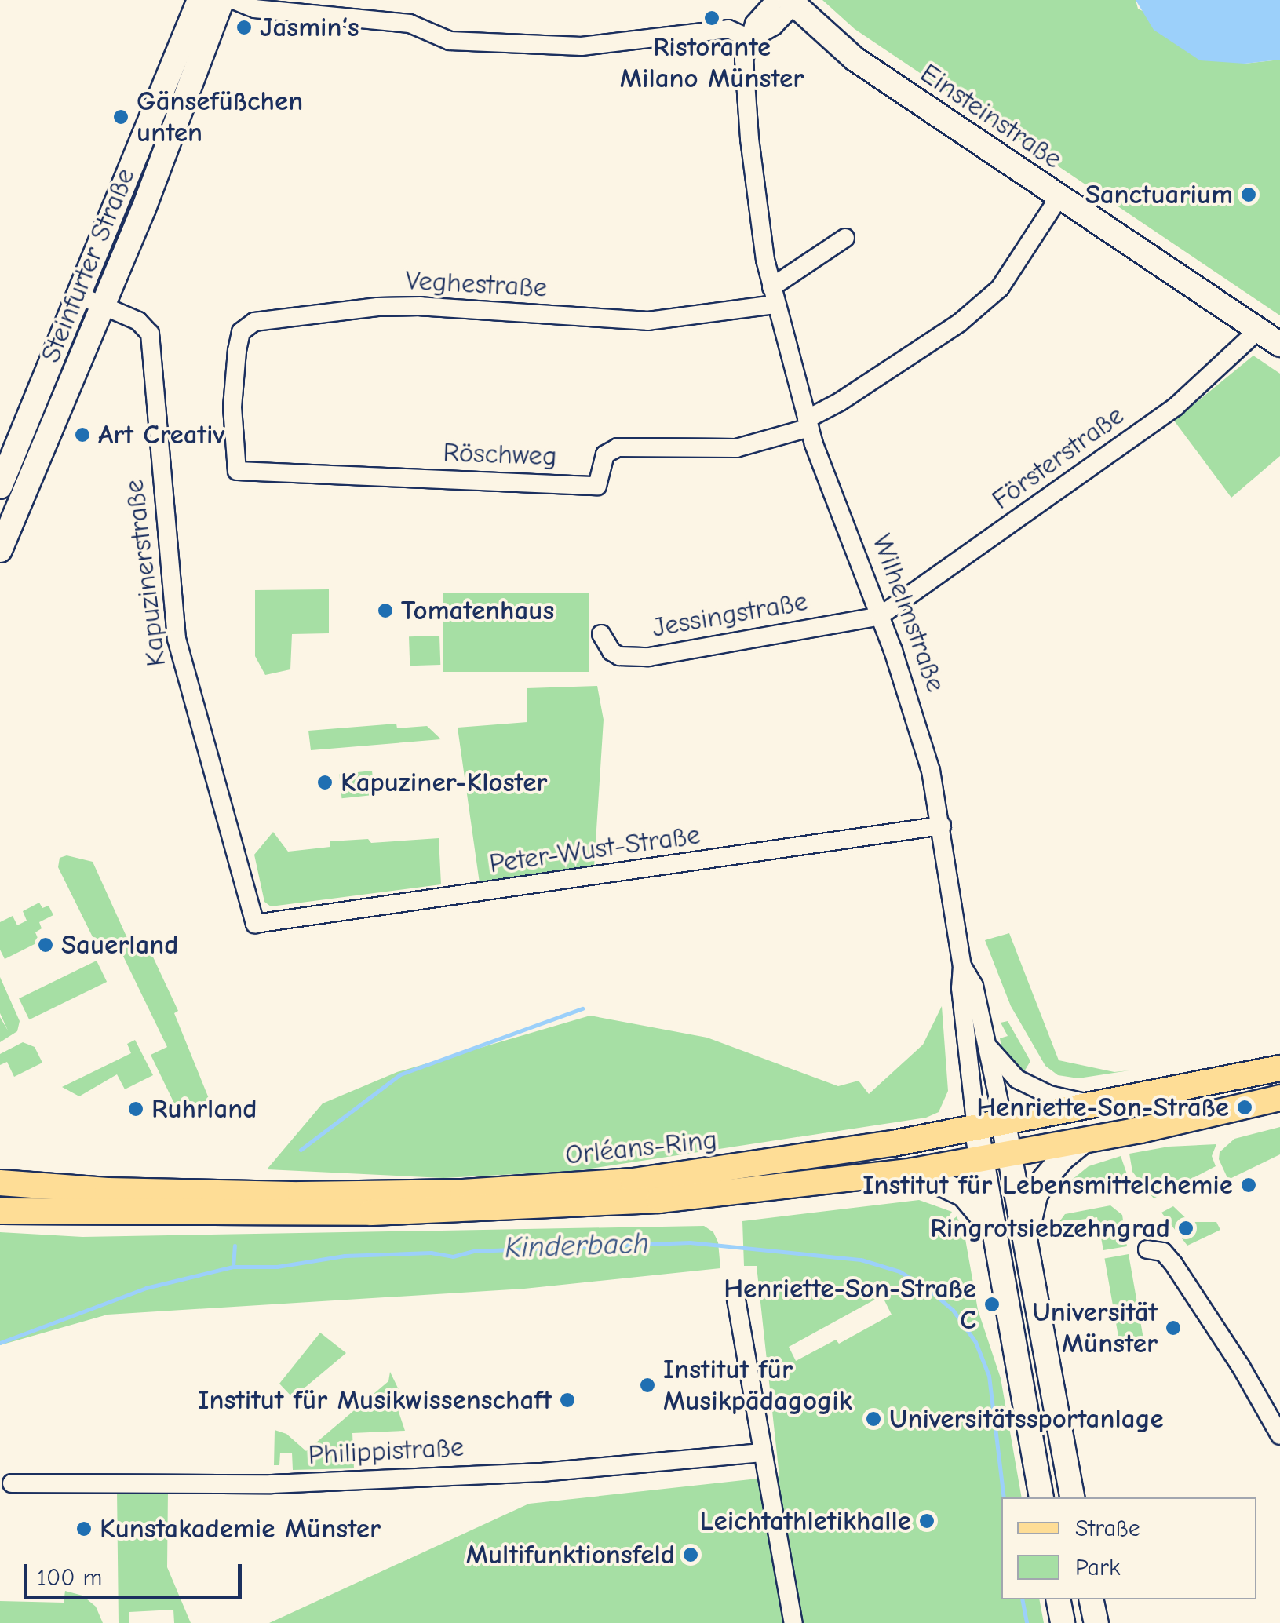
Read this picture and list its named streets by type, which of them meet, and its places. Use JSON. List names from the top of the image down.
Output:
{
  "streets": {
    "main road": [
      "Einsteinstraße",
      "Steinfurter Straße",
      "Wilhelmstraße",
      "Orléans-Ring"
    ],
    "street": [
      "Veghestraße",
      "Röschweg",
      "Försterstraße",
      "Kapuzinerstraße",
      "Jessingstraße",
      "Peter-Wust-Straße",
      "Philippistraße"
    ]
  },
  "crossings": [
    ["Einsteinstraße", "Försterstraße"],
    ["Steinfurter Straße", "Kapuzinerstraße"],
    ["Veghestraße", "Röschweg"],
    ["Veghestraße", "Wilhelmstraße"],
    ["Röschweg", "Wilhelmstraße"],
    ["Försterstraße", "Wilhelmstraße"],
    ["Försterstraße", "Jessingstraße"],
    ["Kapuzinerstraße", "Peter-Wust-Straße"],
    ["Wilhelmstraße", "Jessingstraße"],
    ["Wilhelmstraße", "Peter-Wust-Straße"],
    ["Wilhelmstraße", "Orléans-Ring"]
  ],
  "water": ["Kinderbach"],
  "places": [
    "Ristorante Milano Münster",
    "Jasmin‘s",
    "Gänsefüßchen unten",
    "Sanctuarium",
    "Art Creativ",
    "Tomatenhaus",
    "Kapuziner-Kloster",
    "Sauerland",
    "Henriette-Son-Straße",
    "Ruhrland",
    "Institut für Lebensmittelchemie",
    "Ringrotsiebzehngrad",
    "Henriette-Son-Straße C",
    "Universität Münster",
    "Institut für Musikpädagogik",
    "Institut für Musikwissenschaft",
    "Universitätssportanlage",
    "Leichtathletikhalle",
    "Kunstakademie Münster",
    "Multifunktionsfeld"
  ],
  "legend": ["Straße", "Park"],
  "scale_bar": "100 m"
}
